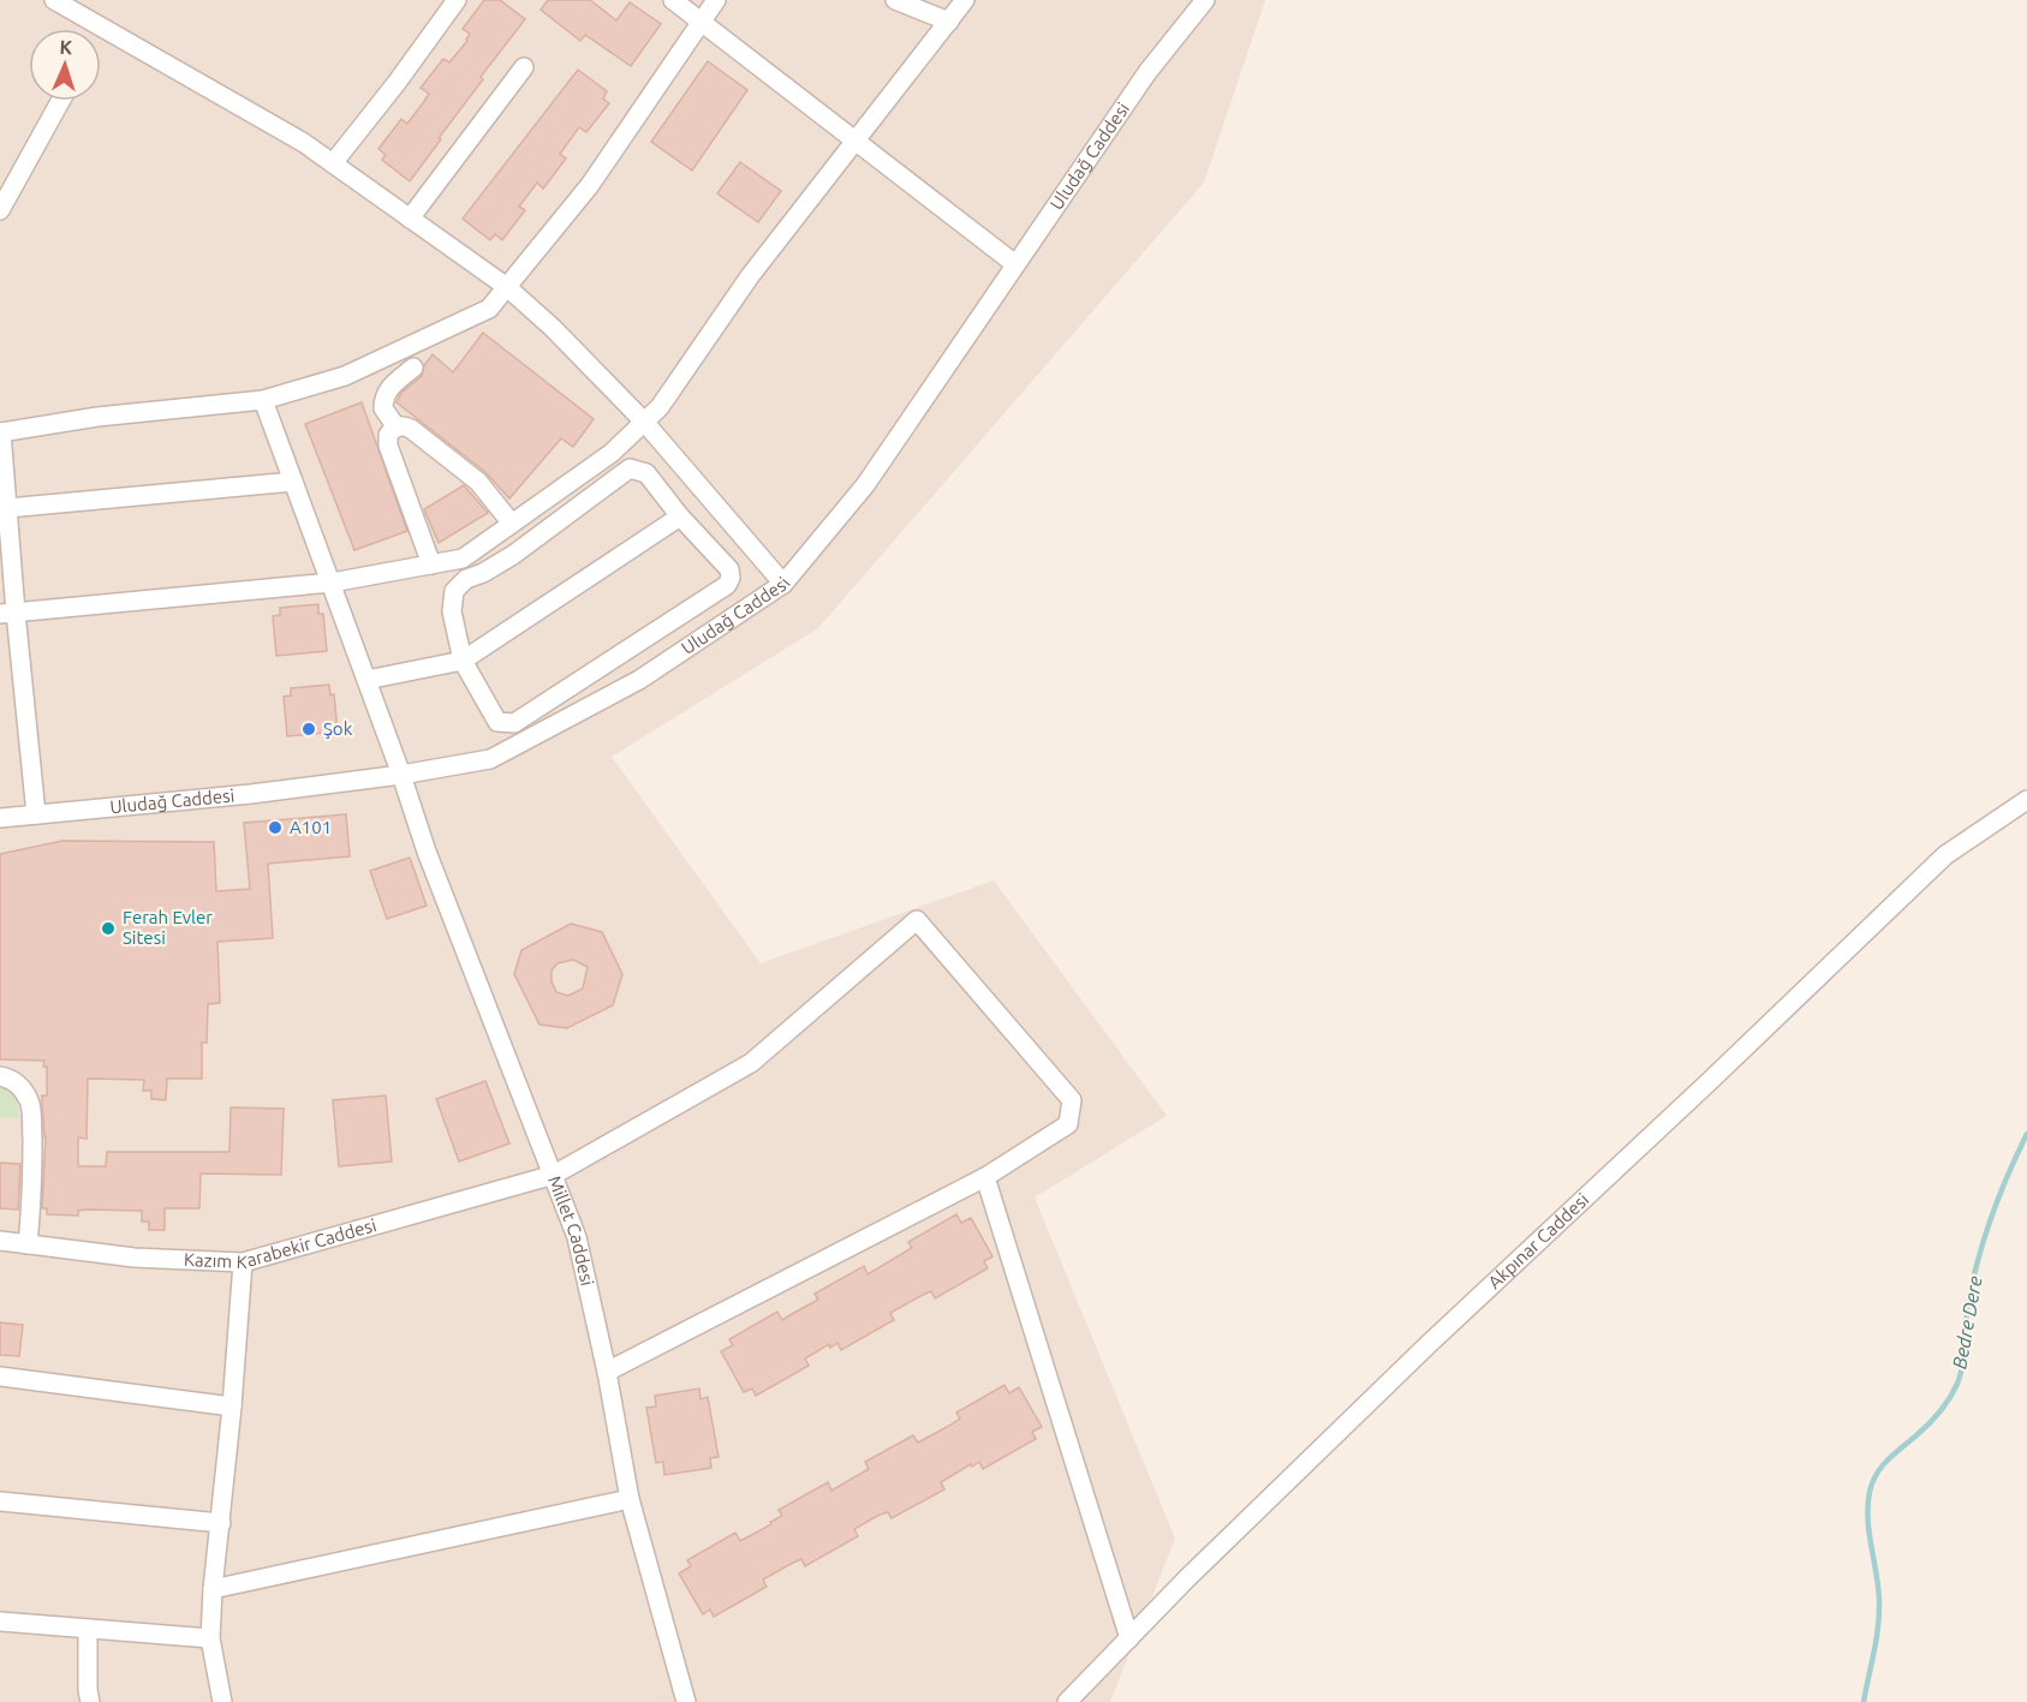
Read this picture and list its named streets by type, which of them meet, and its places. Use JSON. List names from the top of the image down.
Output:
{
  "streets": {
    "street": [
      "Uludağ Caddesi",
      "Millet Caddesi",
      "Kazım Karabekir Caddesi",
      "Akpınar Caddesi"
    ]
  },
  "crossings": [
    ["Uludağ Caddesi", "Millet Caddesi"],
    ["Millet Caddesi", "Kazım Karabekir Caddesi"]
  ],
  "water": ["Bedre Dere"],
  "places": ["Şok", "A101", "Ferah Evler Sitesi"],
  "north": "top"
}
